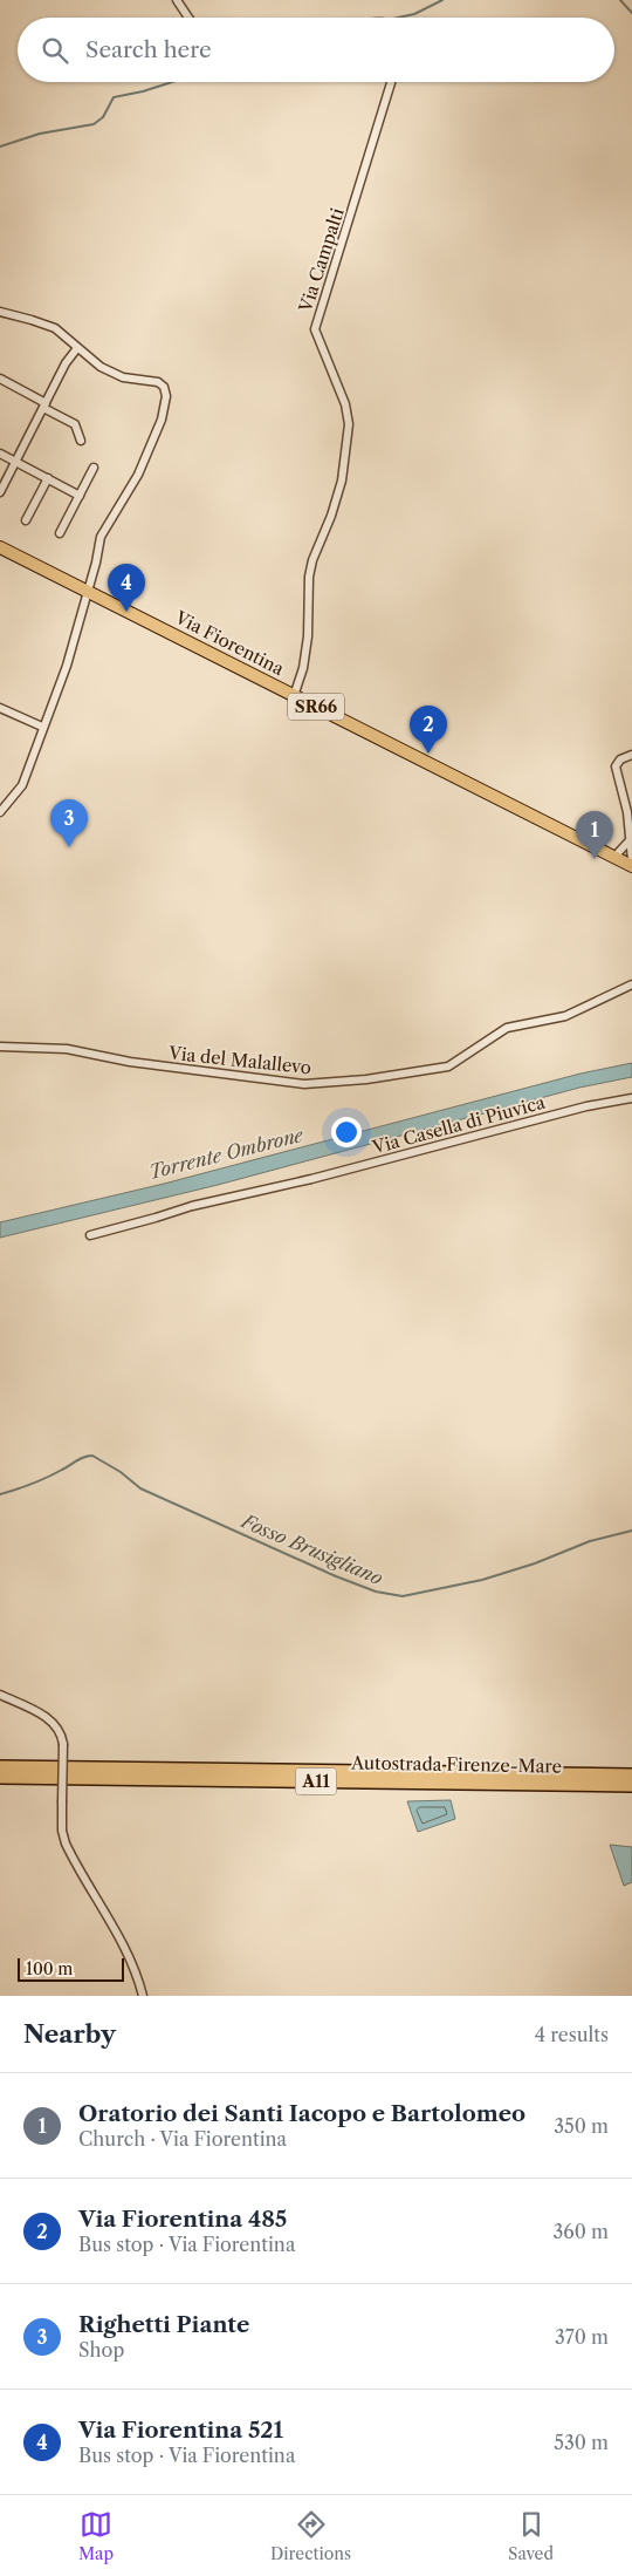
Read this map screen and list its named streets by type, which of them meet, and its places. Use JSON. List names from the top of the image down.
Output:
{
  "streets": {
    "highway": ["Autostrada Firenze-Mare", "A11"],
    "main road": ["Via Fiorentina", "SR66"],
    "street": ["Via Campalti", "Via del Malallevo", "Via Casella di Piuvica"]
  },
  "crossings": [
    ["Via Campalti", "Via Fiorentina"]
  ],
  "water": ["Torrente Ombrone", "Fosso Brusigliano"],
  "scale_bar": "100 m",
  "page": {
    "search": "Search here",
    "pins": [
      "4",
      "2",
      "3",
      "1"
    ],
    "scale": "100 m",
    "heading": ["Nearby", "4 results"],
    "list": [
      {
        "mark": "1",
        "name": "Oratorio dei Santi Iacopo e Bartolomeo",
        "note": "Church · Via Fiorentina",
        "value": "350 m"
      },
      {
        "mark": "2",
        "name": "Via Fiorentina 485",
        "note": "Bus stop · Via Fiorentina",
        "value": "360 m"
      },
      {
        "mark": "3",
        "name": "Righetti Piante",
        "note": "Shop",
        "value": "370 m"
      },
      {
        "mark": "4",
        "name": "Via Fiorentina 521",
        "note": "Bus stop · Via Fiorentina",
        "value": "530 m"
      }
    ],
    "nav": ["Map", "Directions", "Saved"]
  }
}
